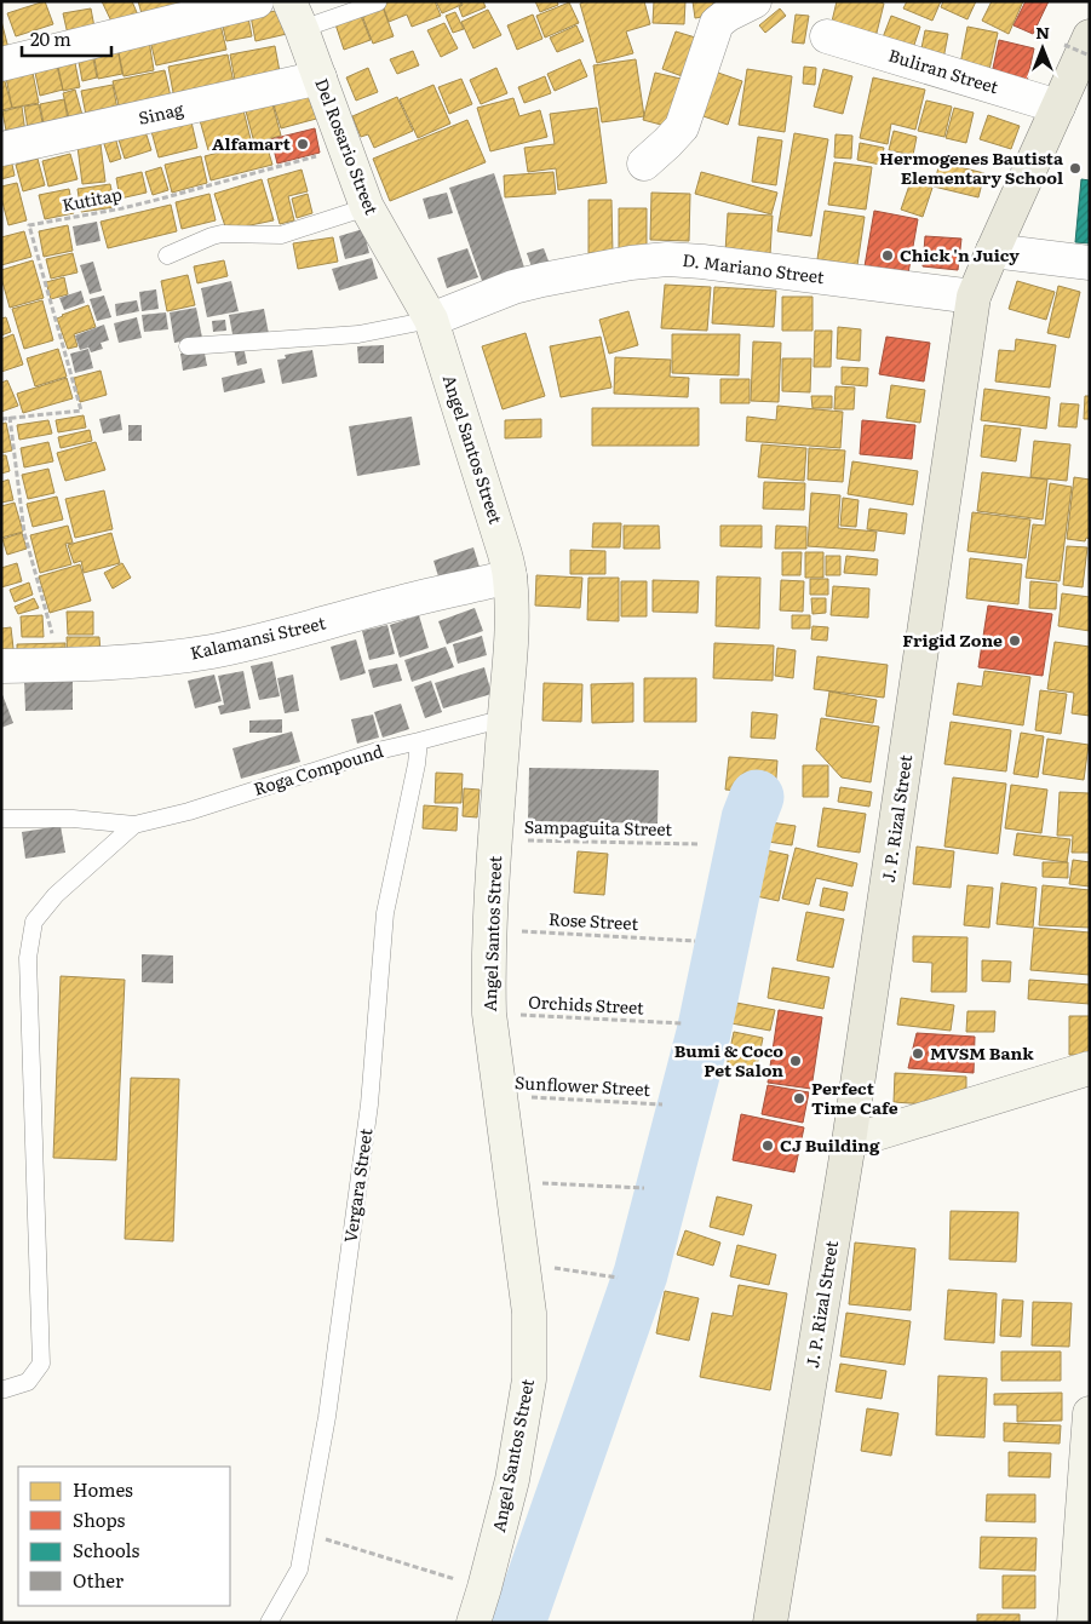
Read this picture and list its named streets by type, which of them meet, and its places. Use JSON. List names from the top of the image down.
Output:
{
  "streets": {
    "main road": ["J. P. Rizal Street"],
    "street": [
      "Buliran Street",
      "Sinag",
      "Del Rosario Street",
      "D. Mariano Street",
      "Angel Santos Street",
      "Kalamansi Street"
    ],
    "lane": ["Roga Compound", "Vergara Street"],
    "path": [
      "Kutitap",
      "Sampaguita Street",
      "Rose Street",
      "Orchids Street",
      "Sunflower Street"
    ]
  },
  "crossings": [
    ["Buliran Street", "J. P. Rizal Street"],
    ["Sinag", "Del Rosario Street"],
    ["Del Rosario Street", "Kutitap"],
    ["Del Rosario Street", "D. Mariano Street"],
    ["Del Rosario Street", "Angel Santos Street"],
    ["D. Mariano Street", "Angel Santos Street"],
    ["D. Mariano Street", "J. P. Rizal Street"],
    ["Angel Santos Street", "Kalamansi Street"],
    ["Angel Santos Street", "Roga Compound"],
    ["Angel Santos Street", "Sampaguita Street"],
    ["Angel Santos Street", "Rose Street"],
    ["Angel Santos Street", "Orchids Street"],
    ["Angel Santos Street", "Sunflower Street"],
    ["Roga Compound", "Vergara Street"]
  ],
  "places": [
    "Alfamart",
    "Hermogenes Bautista Elementary School",
    "Chick 'n Juicy",
    "Frigid Zone",
    "MVSM Bank",
    "Bumi & Coco Pet Salon",
    "Perfect Time Cafe",
    "CJ Building"
  ],
  "legend": [
    "Homes",
    "Shops",
    "Schools",
    "Other"
  ],
  "scale_bar": "20 m",
  "north": "top"
}
